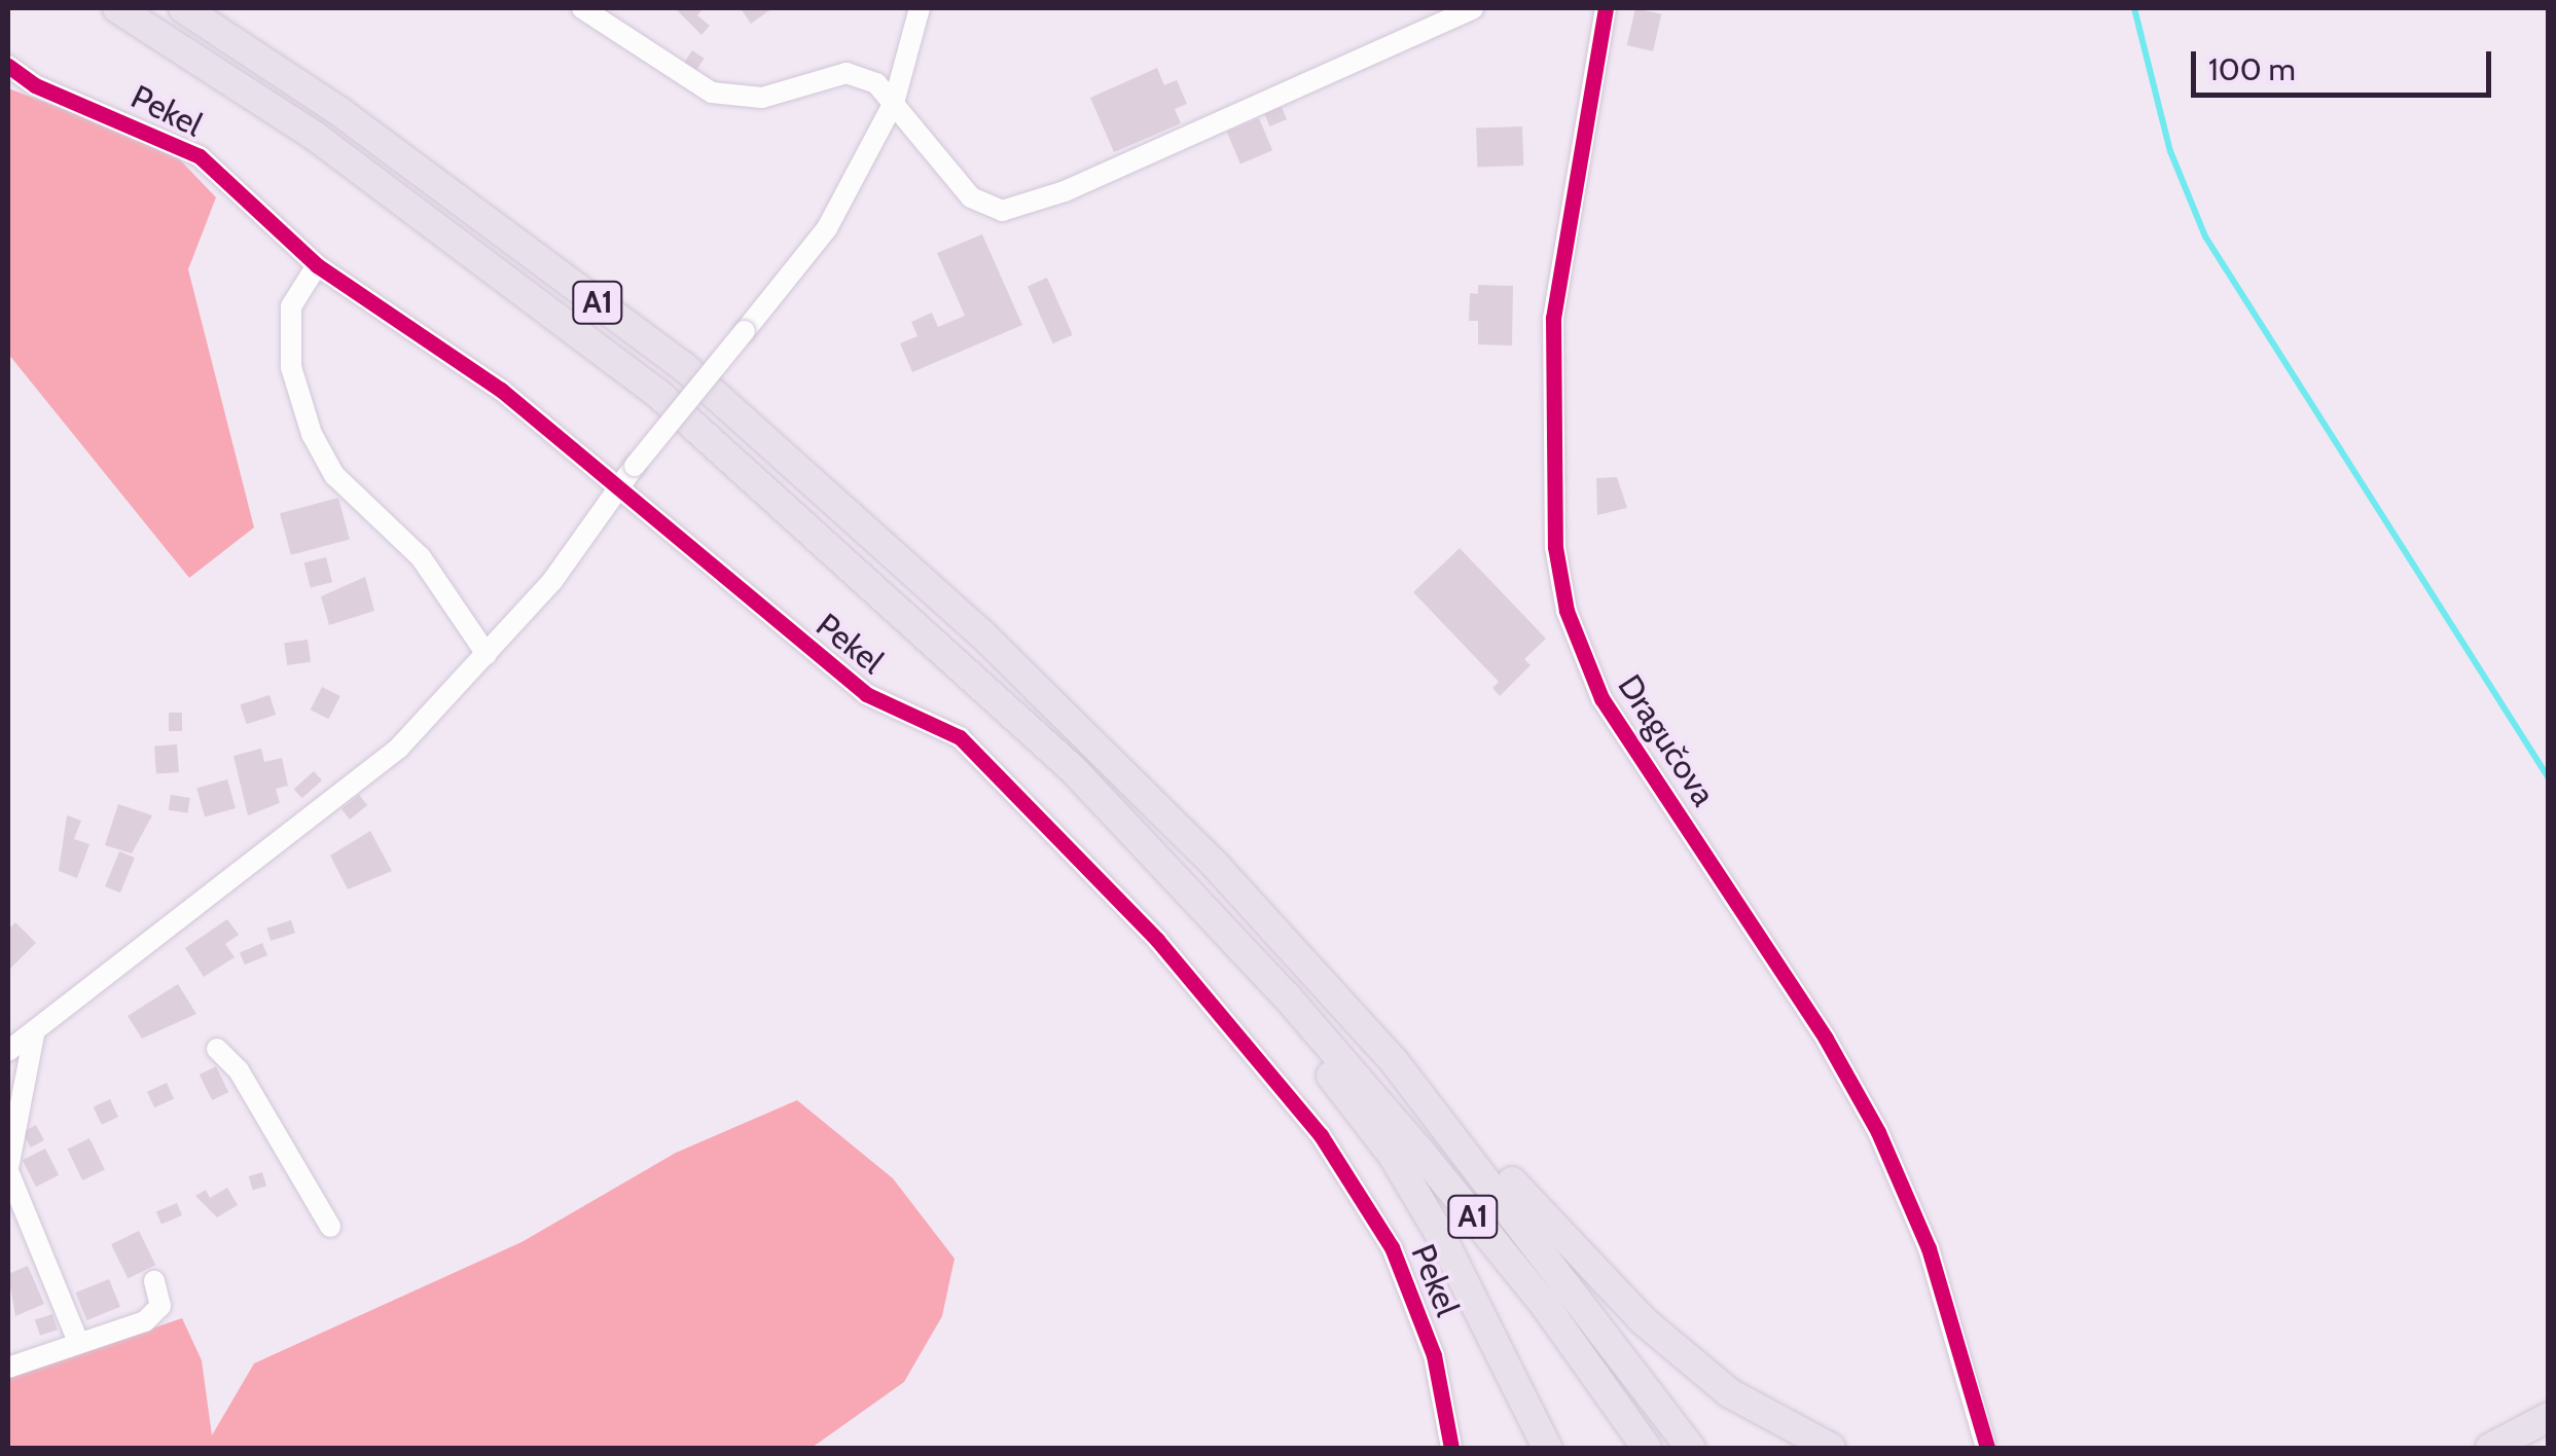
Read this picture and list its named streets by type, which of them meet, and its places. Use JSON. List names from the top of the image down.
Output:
{
  "streets": {
    "highway": ["A1"],
    "street": ["Pekel", "Dragučova"]
  },
  "scale_bar": "100 m"
}
